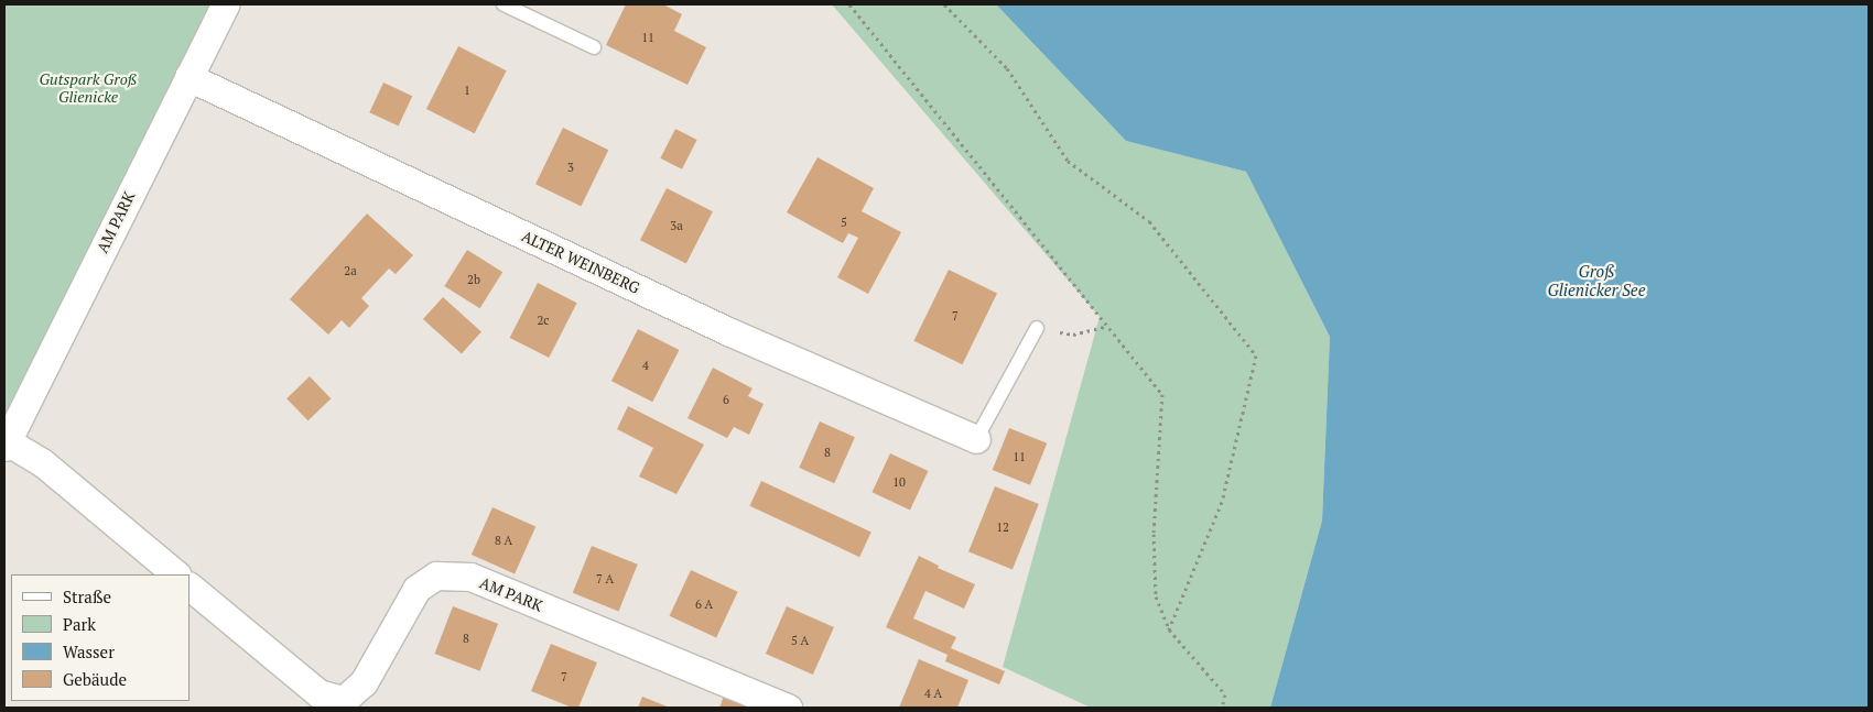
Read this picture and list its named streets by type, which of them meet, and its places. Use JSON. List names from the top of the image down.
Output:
{
  "streets": {
    "street": ["AM PARK", "ALTER WEINBERG"]
  },
  "crossings": [
    ["AM PARK", "ALTER WEINBERG"]
  ],
  "water": ["Groß Glienicker See"],
  "parks": ["Gutspark Groß Glienicke"],
  "house_numbers": [
    "11",
    "1",
    "3",
    "5",
    "3a",
    "2a",
    "2b",
    "7",
    "2c",
    "4",
    "6",
    "8",
    "11",
    "10",
    "12",
    "8 A",
    "7 A",
    "6 A",
    "8",
    "5 A",
    "7",
    "4 A"
  ],
  "legend": [
    "Straße",
    "Park",
    "Wasser",
    "Gebäude"
  ]
}
